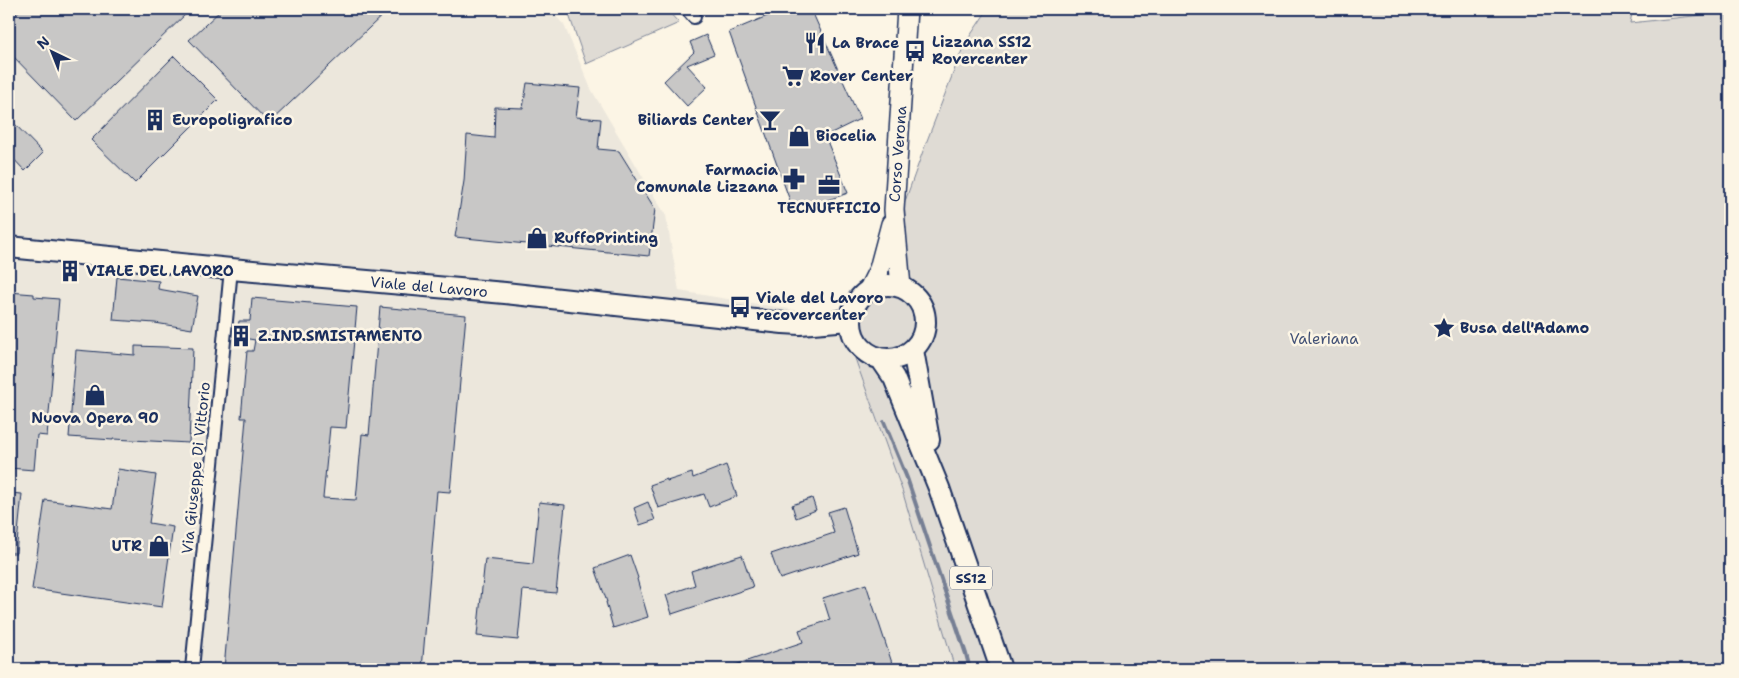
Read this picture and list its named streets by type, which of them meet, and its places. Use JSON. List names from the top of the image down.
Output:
{
  "streets": {
    "main road": ["Corso Verona", "Viale del Lavoro", "SS12"],
    "street": ["Via Giuseppe Di Vittorio"]
  },
  "crossings": [
    ["Viale del Lavoro", "Via Giuseppe Di Vittorio"],
    ["Viale del Lavoro", "SS12"]
  ],
  "parks": ["Valeriana"],
  "places": {
    "restaurant": ["La Brace"],
    "bus stop": ["Lizzana SS12 Rovercenter", "Viale del Lavoro recovercenter"],
    "supermarket": ["Rover Center"],
    "building": ["Europoligrafico", "VIALE DEL LAVORO", "Z.IND.SMISTAMENTO"],
    "bar": ["Biliards Center"],
    "shop": [
      "Biocelia",
      "RuffoPrinting",
      "Nuova Opera 90",
      "UTR"
    ],
    "pharmacy": ["Farmacia Comunale Lizzana"],
    "office": ["TECNUFFICIO"],
    "place": ["Busa dell'Adamo"]
  },
  "north": "top left"
}
